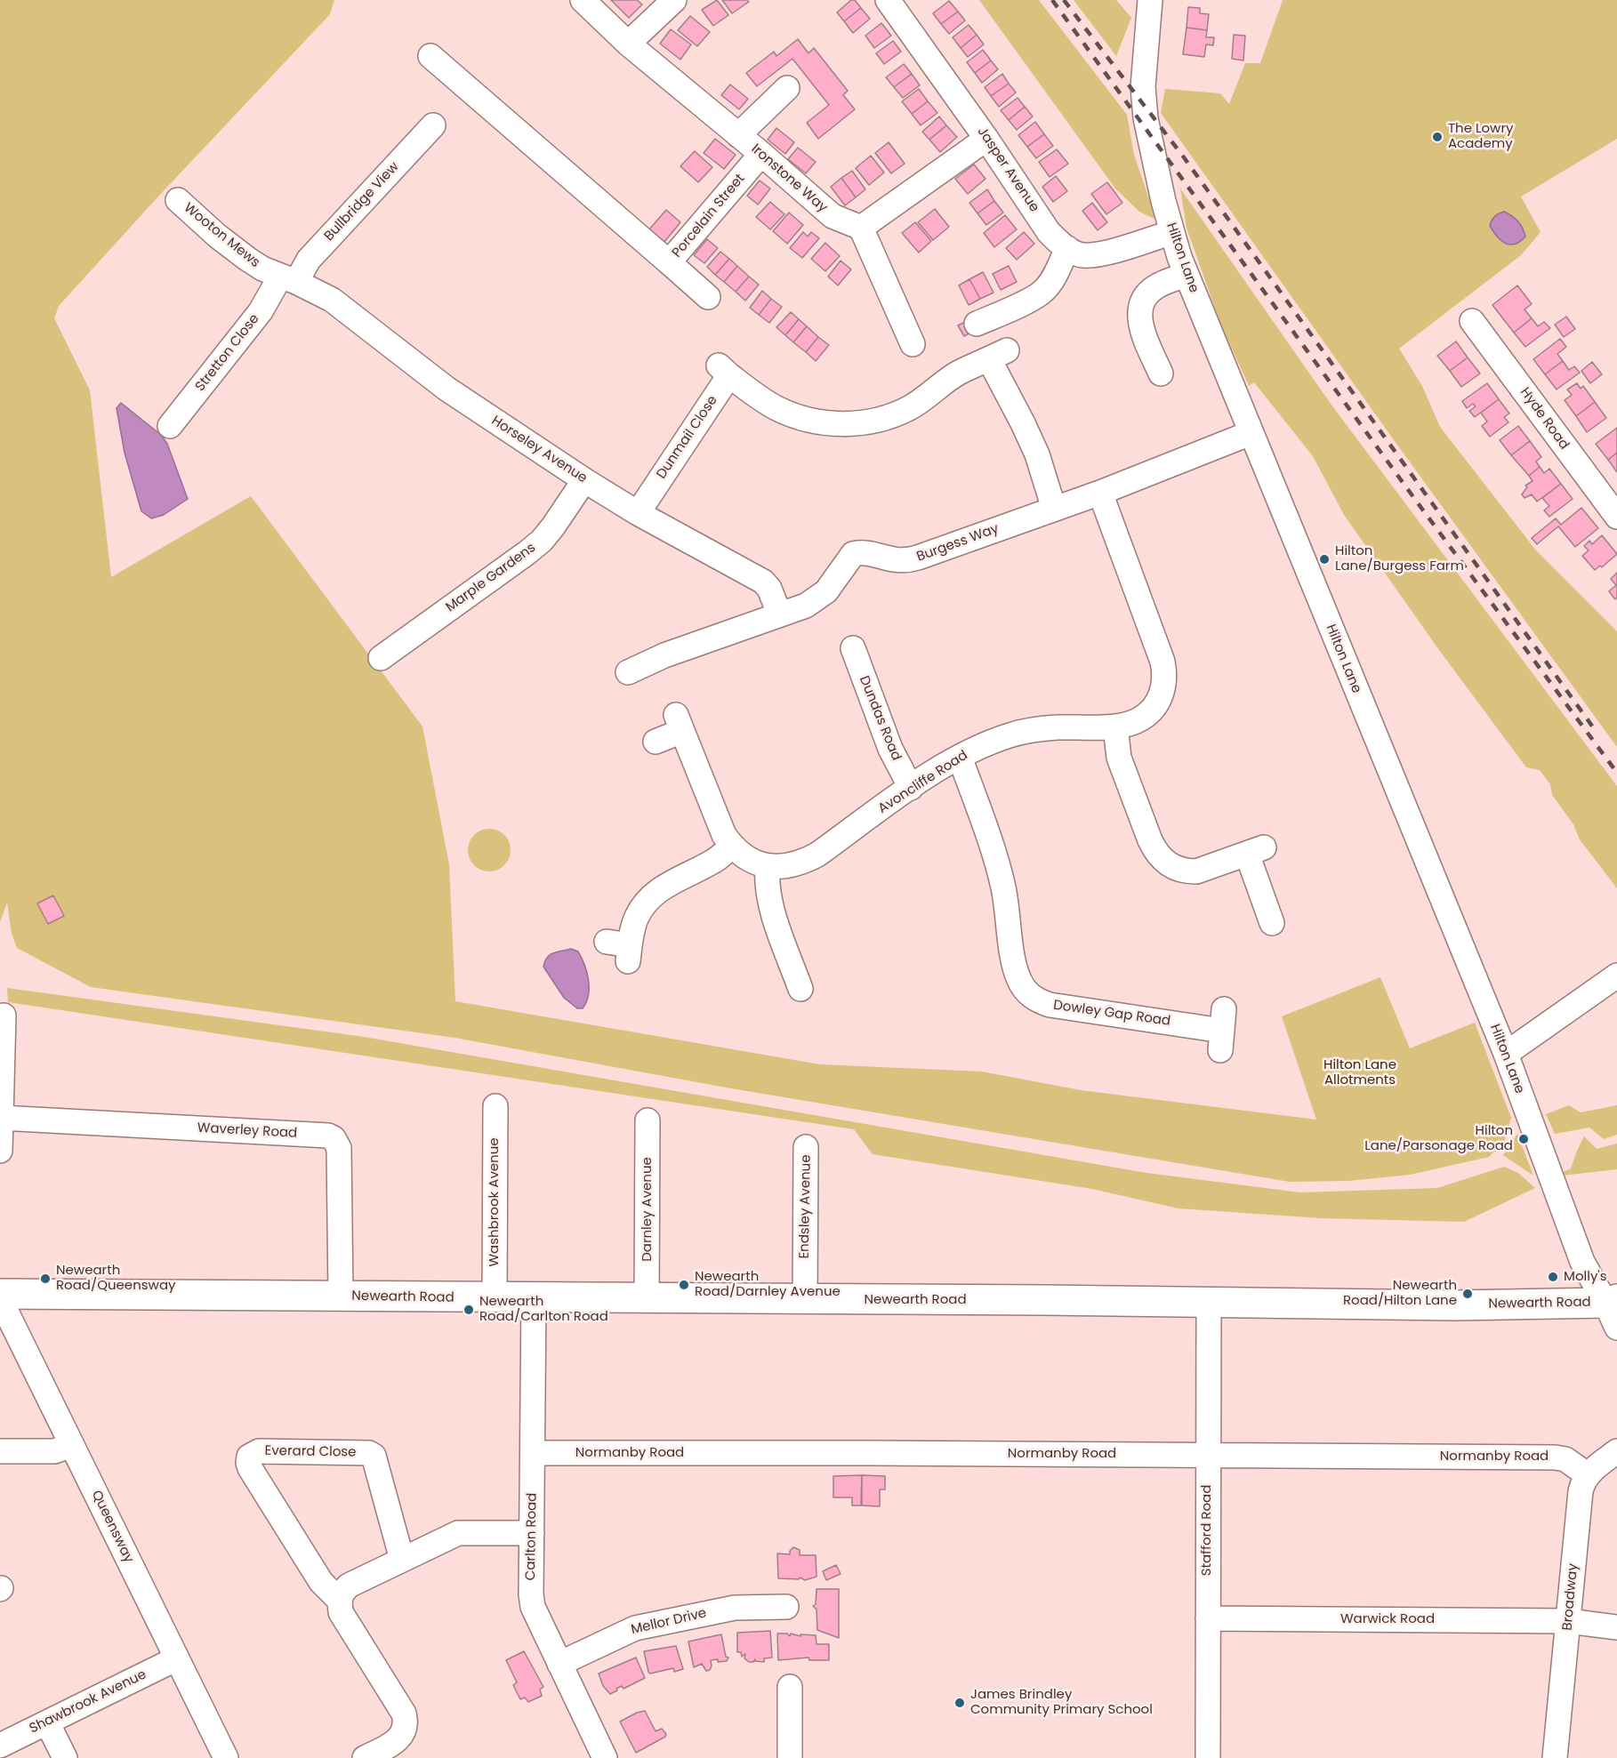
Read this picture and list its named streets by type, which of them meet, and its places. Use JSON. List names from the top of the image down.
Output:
{
  "streets": {
    "main road": ["Newearth Road"],
    "street": [
      "Jasper Avenue",
      "Ironstone Way",
      "Bullbridge View",
      "Porcelain Street",
      "Wooton Mews",
      "Hilton Lane",
      "Stretton Close",
      "Hyde Road",
      "Dunmail Close",
      "Horseley Avenue",
      "Burgess Way",
      "Marple Gardens",
      "Dundas Road",
      "Avoncliffe Road",
      "Dowley Gap Road",
      "Waverley Road",
      "Washbrook Avenue",
      "Endsley Avenue",
      "Darnley Avenue",
      "Everard Close",
      "Normanby Road",
      "Queensway",
      "Stafford Road",
      "Carlton Road",
      "Broadway",
      "Warwick Road",
      "Mellor Drive",
      "Shawbrook Avenue"
    ]
  },
  "crossings": [
    ["Jasper Avenue", "Hilton Lane"],
    ["Ironstone Way", "Porcelain Street"],
    ["Bullbridge View", "Wooton Mews"],
    ["Bullbridge View", "Stretton Close"],
    ["Bullbridge View", "Horseley Avenue"],
    ["Wooton Mews", "Stretton Close"],
    ["Wooton Mews", "Horseley Avenue"],
    ["Hilton Lane", "Burgess Way"],
    ["Hilton Lane", "Newearth Road"],
    ["Stretton Close", "Horseley Avenue"],
    ["Dunmail Close", "Horseley Avenue"],
    ["Dunmail Close", "Burgess Way"],
    ["Horseley Avenue", "Burgess Way"],
    ["Horseley Avenue", "Marple Gardens"],
    ["Burgess Way", "Avoncliffe Road"],
    ["Dundas Road", "Avoncliffe Road"],
    ["Avoncliffe Road", "Dowley Gap Road"],
    ["Waverley Road", "Newearth Road"],
    ["Washbrook Avenue", "Newearth Road"],
    ["Endsley Avenue", "Newearth Road"],
    ["Darnley Avenue", "Newearth Road"],
    ["Newearth Road", "Queensway"],
    ["Newearth Road", "Stafford Road"],
    ["Newearth Road", "Carlton Road"],
    ["Normanby Road", "Stafford Road"],
    ["Normanby Road", "Carlton Road"],
    ["Normanby Road", "Broadway"],
    ["Queensway", "Shawbrook Avenue"],
    ["Stafford Road", "Warwick Road"],
    ["Carlton Road", "Mellor Drive"],
    ["Broadway", "Warwick Road"]
  ],
  "parks": ["Hilton Lane Allotments"],
  "places": [
    "The Lowry Academy",
    "Hilton Lane/Burgess Farm",
    "Hilton Lane/Parsonage Road",
    "Molly's",
    "Newearth Road/Queensway",
    "Newearth Road/Darnley Avenue",
    "Newearth Road/Hilton Lane",
    "Newearth Road/Carlton Road",
    "James Brindley Community Primary School"
  ]
}
